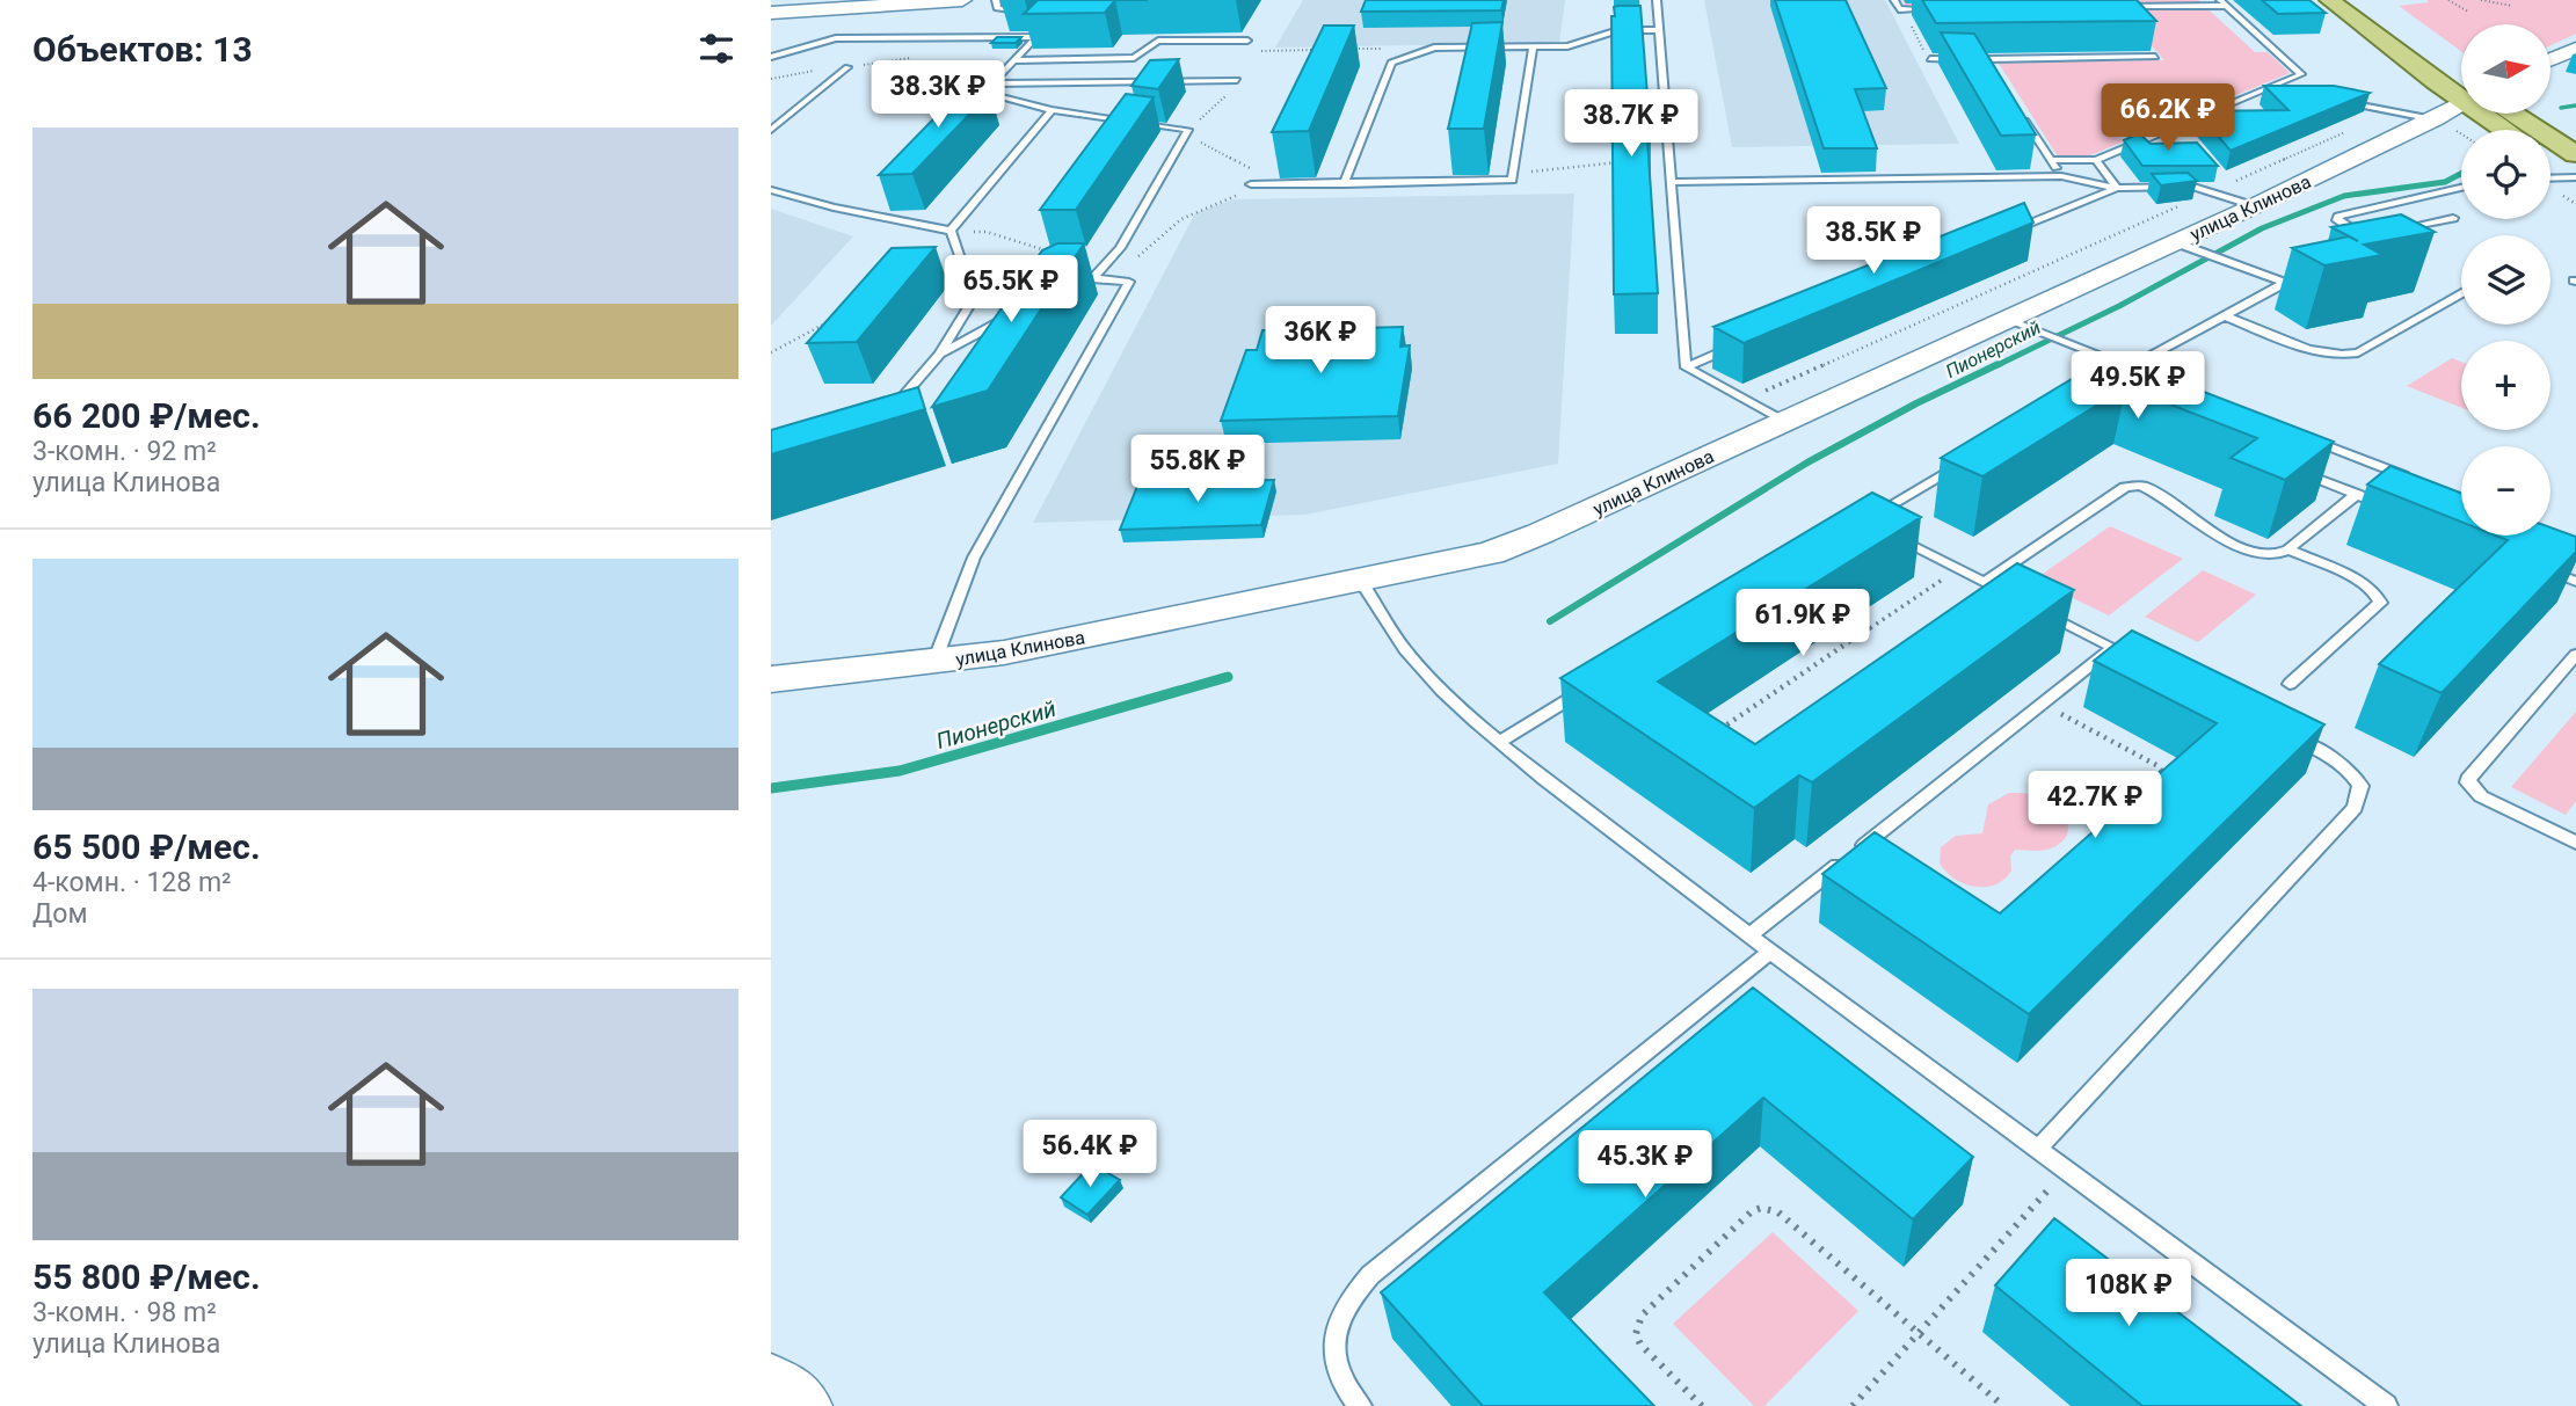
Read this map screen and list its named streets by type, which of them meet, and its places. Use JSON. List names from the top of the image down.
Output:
{
  "streets": {
    "street": ["улица Клинова"]
  },
  "water": ["Пионерский"],
  "north": "right",
  "page": {
    "heading": "Объектов: 13",
    "map_buttons": ["+", "−"],
    "price": [
      "38.3K ₽",
      "66.2K ₽",
      "38.7K ₽",
      "38.5K ₽",
      "65.5K ₽",
      "36K ₽",
      "49.5K ₽",
      "55.8K ₽",
      "61.9K ₽",
      "42.7K ₽",
      "56.4K ₽",
      "45.3K ₽",
      "108K ₽"
    ],
    "list": [
      {
        "name": "66 200 ₽/мес.",
        "note": "3-комн. · 92 m² · улица Клинова"
      },
      {
        "name": "65 500 ₽/мес.",
        "note": "4-комн. · 128 m² · Дом"
      },
      {
        "name": "55 800 ₽/мес.",
        "note": "3-комн. · 98 m² · улица Клинова"
      }
    ]
  }
}
